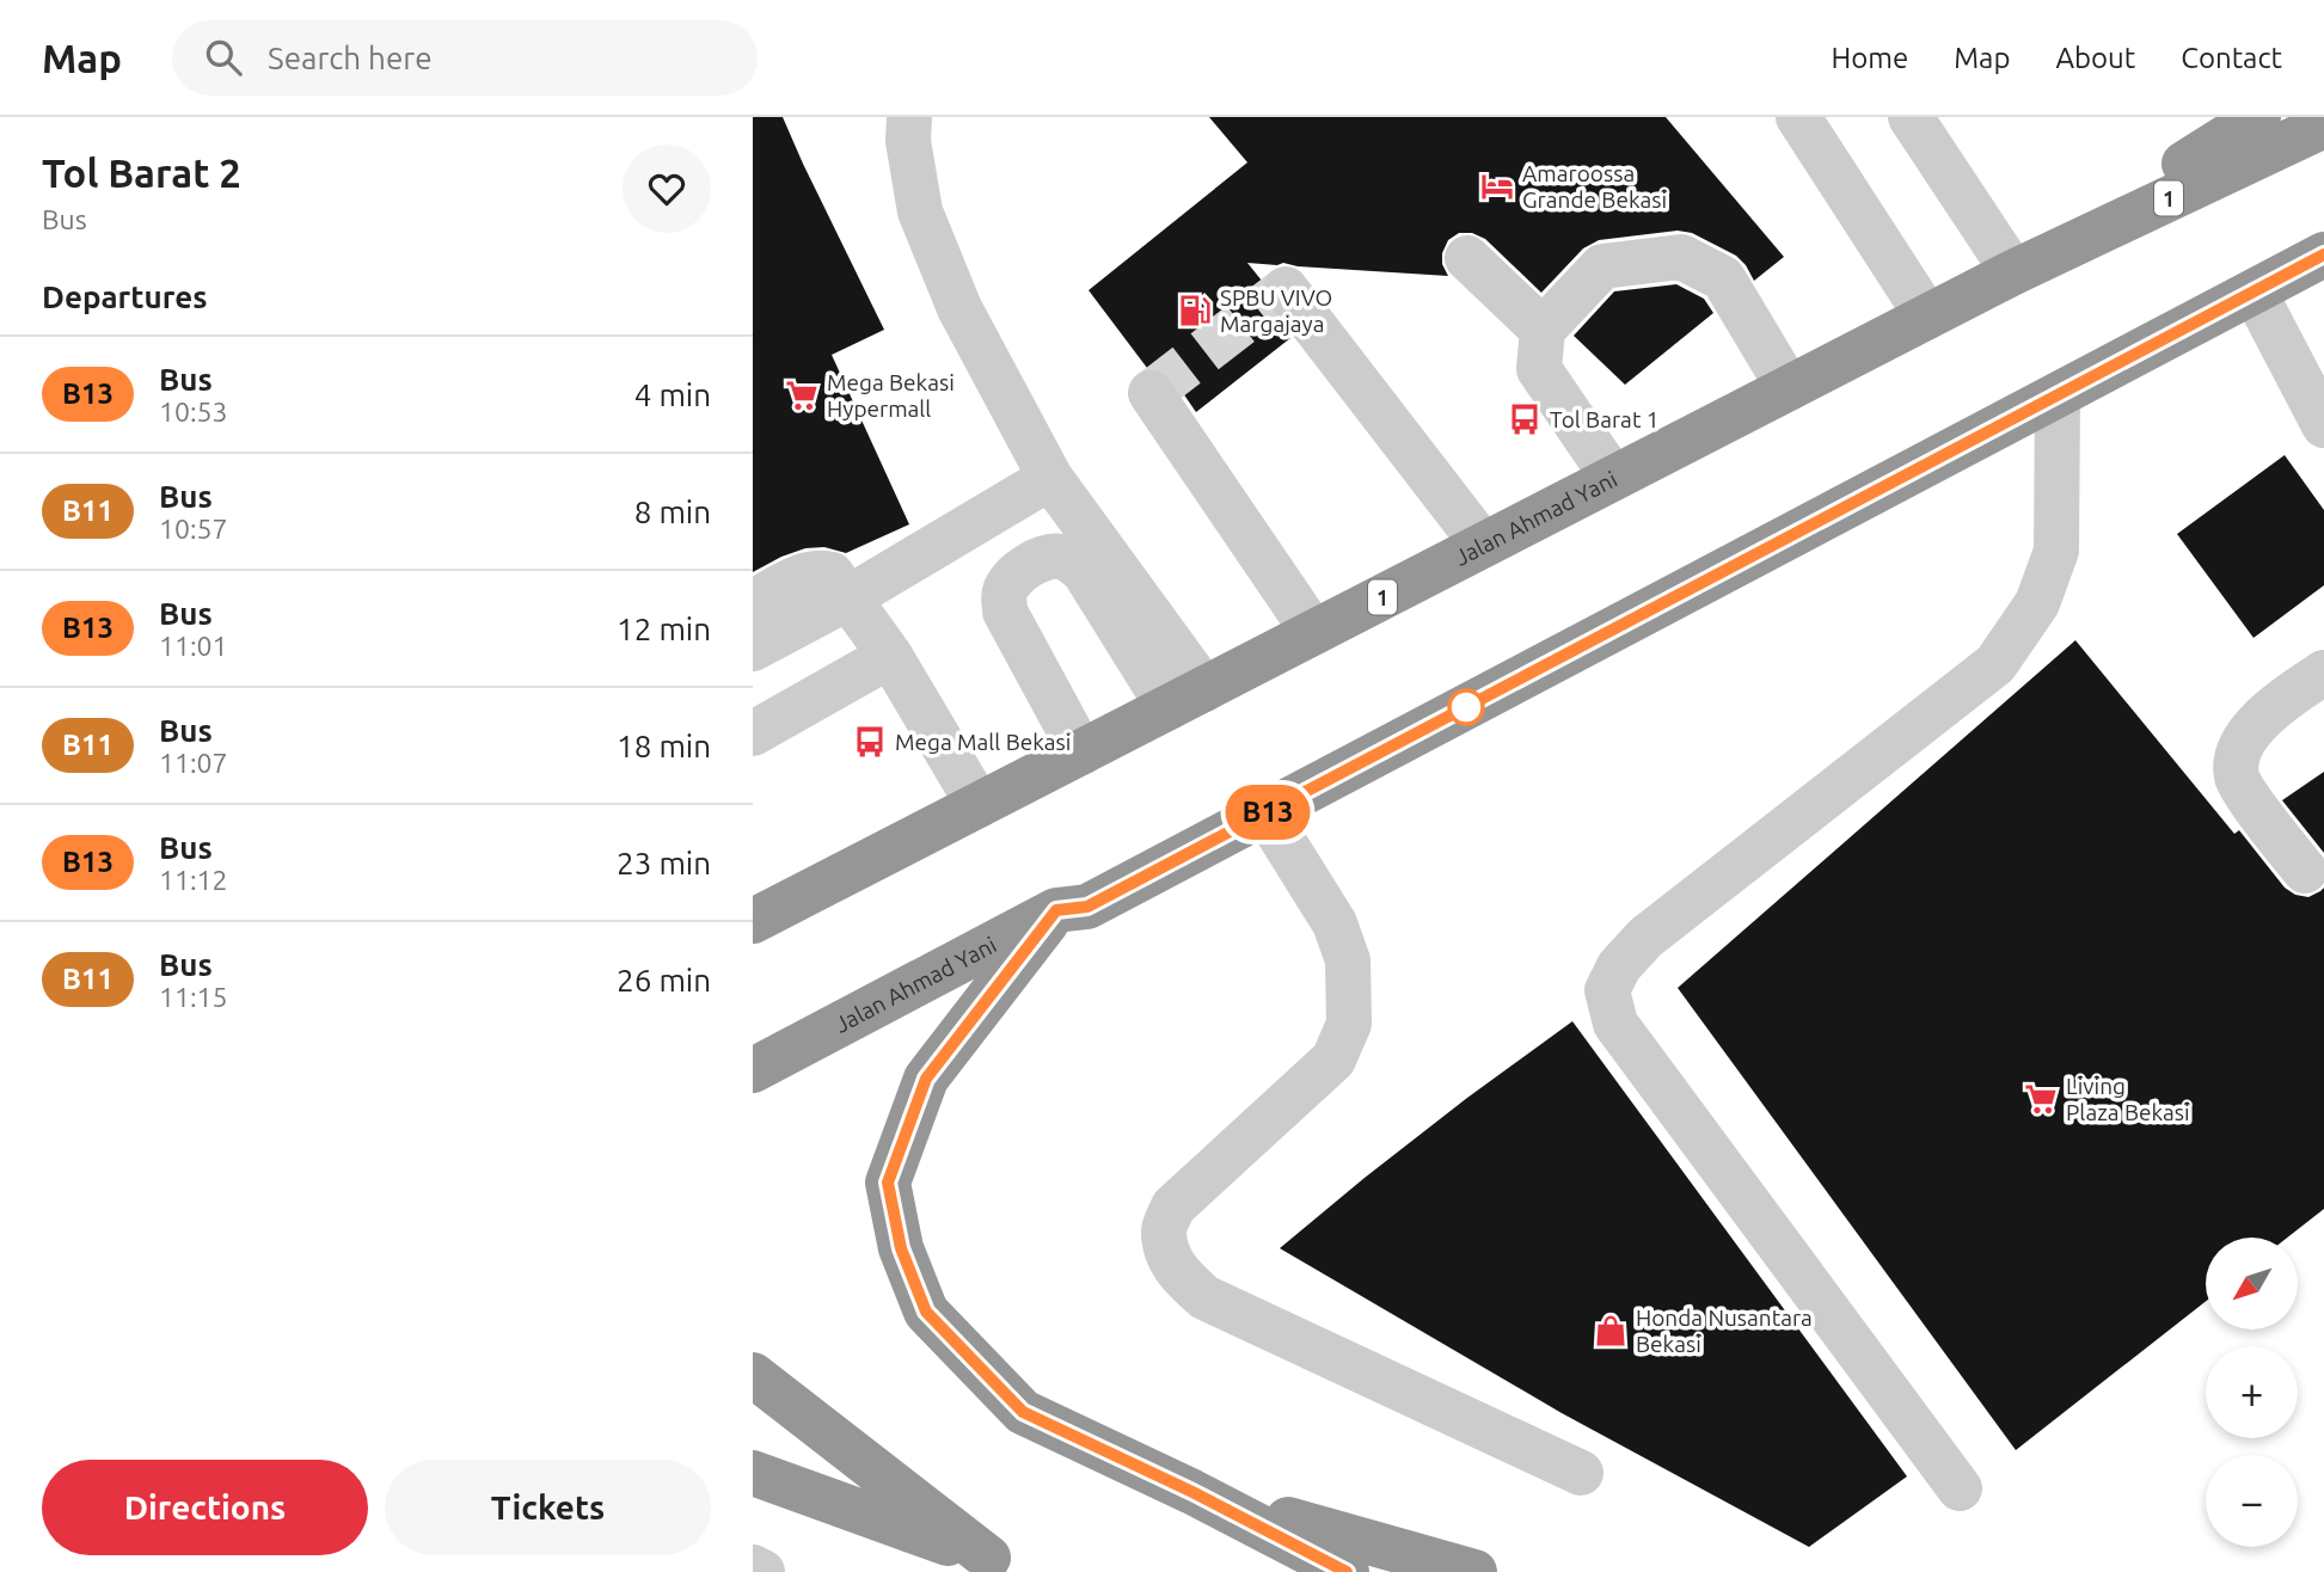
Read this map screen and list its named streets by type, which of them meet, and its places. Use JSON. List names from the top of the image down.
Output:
{
  "streets": {
    "highway": ["1", "Jalan Ahmad Yani"]
  },
  "places": {
    "hotel": ["Amaroossa Grande Bekasi"],
    "fuel station": ["SPBU VIVO Margajaya"],
    "supermarket": ["Mega Bekasi Hypermall", "Living Plaza Bekasi"],
    "bus stop": ["Tol Barat 1", "Mega Mall Bekasi"],
    "shop": ["Honda Nusantara Bekasi"]
  },
  "lines": ["bus line B13"],
  "north": "bottom left",
  "page": {
    "header": "Map",
    "search": "Search here",
    "nav": [
      "Home",
      "Map",
      "About",
      "Contact"
    ],
    "heading": [
      ["Tol Barat 2", "Bus"],
      "Departures"
    ],
    "on_map": "B13",
    "list": [
      {
        "mark": "B13",
        "name": "Bus",
        "note": "10:53",
        "value": "4 min"
      },
      {
        "mark": "B11",
        "name": "Bus",
        "note": "10:57",
        "value": "8 min"
      },
      {
        "mark": "B13",
        "name": "Bus",
        "note": "11:01",
        "value": "12 min"
      },
      {
        "mark": "B11",
        "name": "Bus",
        "note": "11:07",
        "value": "18 min"
      },
      {
        "mark": "B13",
        "name": "Bus",
        "note": "11:12",
        "value": "23 min"
      },
      {
        "mark": "B11",
        "name": "Bus",
        "note": "11:15",
        "value": "26 min"
      }
    ],
    "map_buttons": ["+", "−"],
    "buttons": ["Directions", "Tickets"]
  }
}
